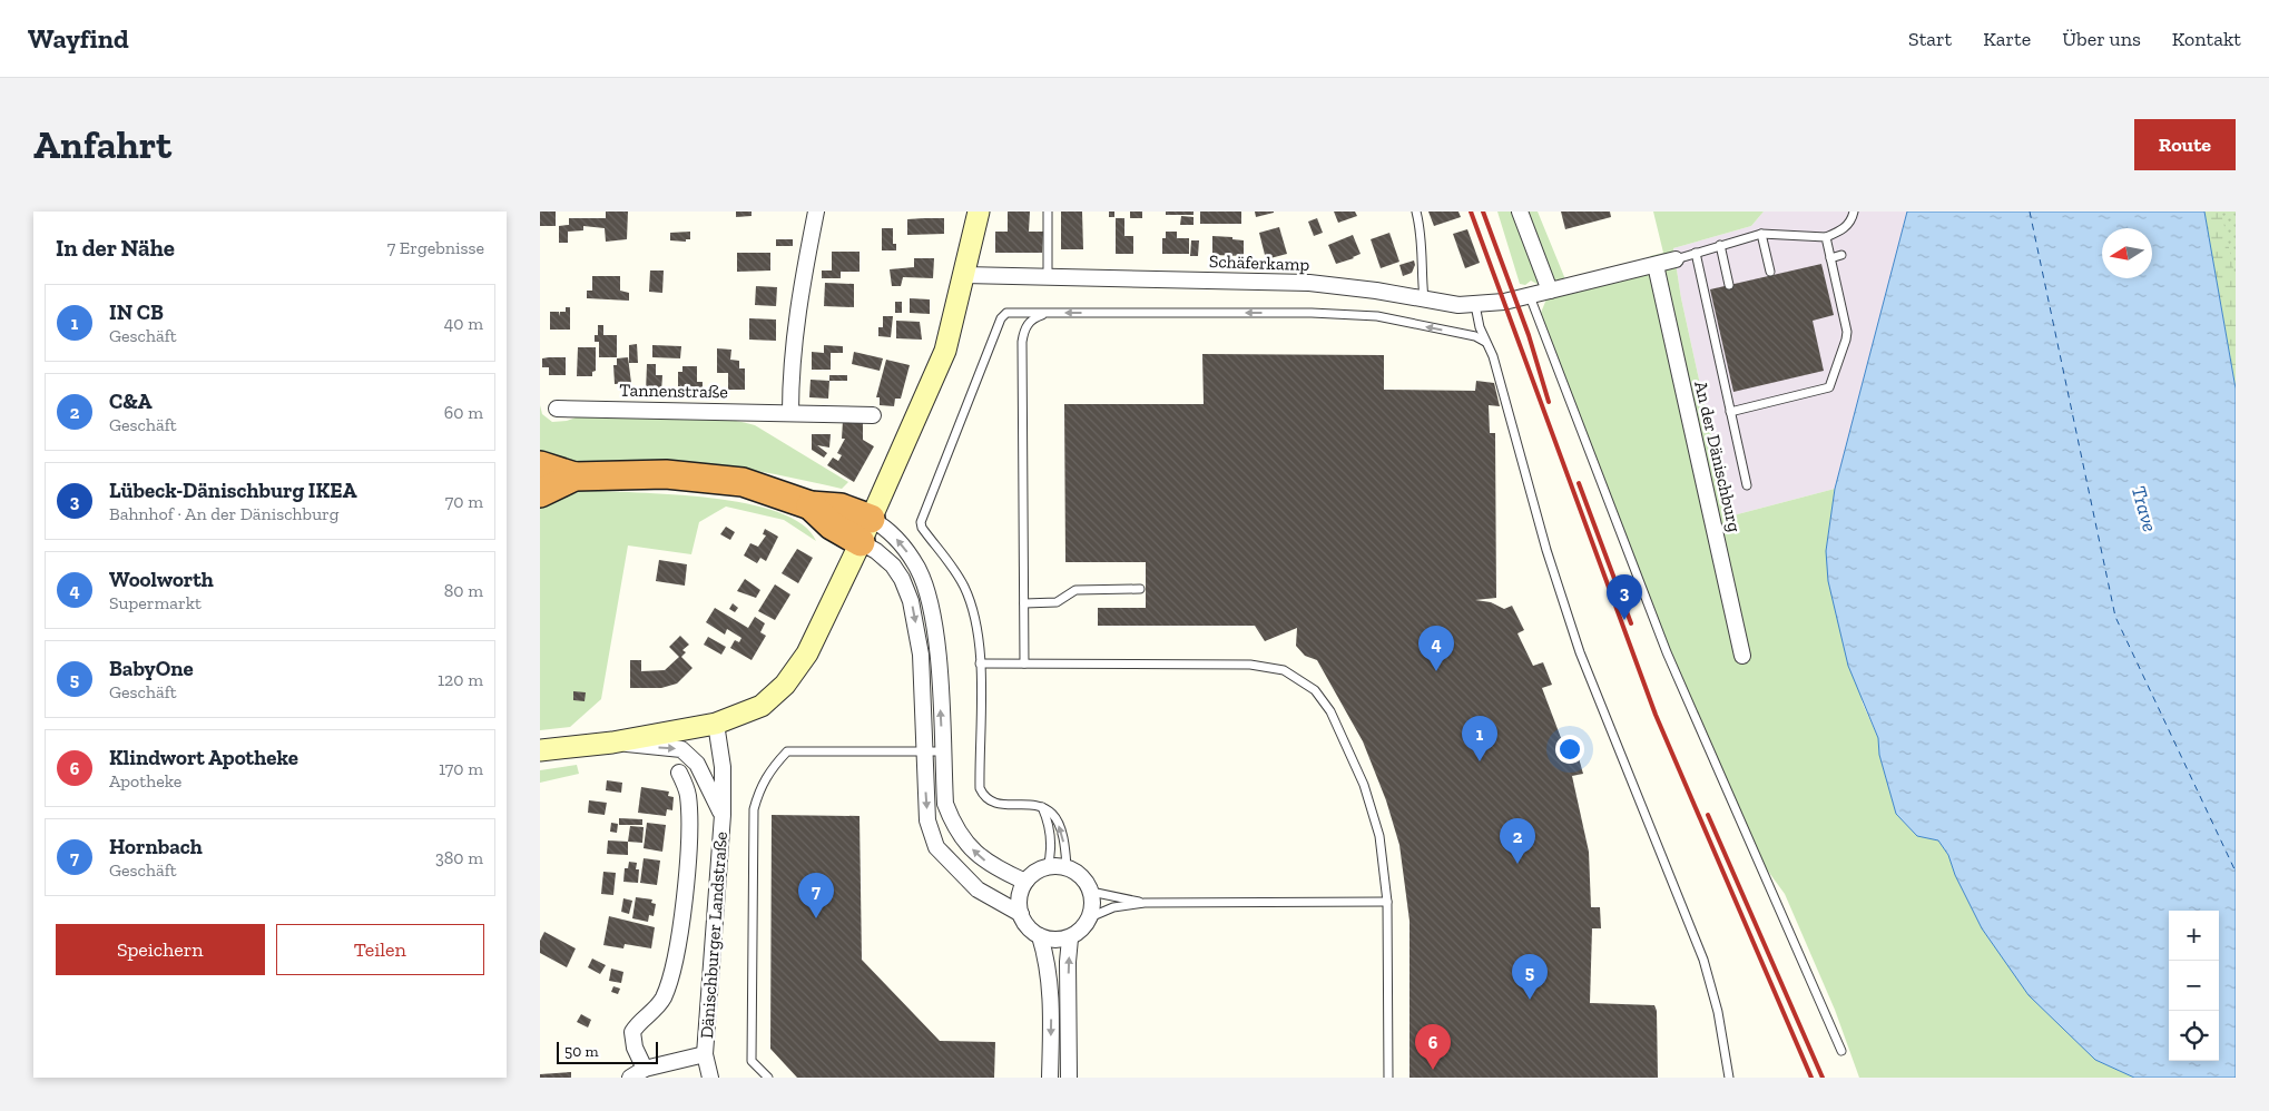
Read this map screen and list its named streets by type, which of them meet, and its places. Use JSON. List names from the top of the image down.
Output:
{
  "streets": {
    "main road": ["Dänischburger Landstraße"],
    "street": ["Schäferkamp", "Tannenstraße", "An der Dänischburg"]
  },
  "crossings": [
    ["Schäferkamp", "Dänischburger Landstraße"]
  ],
  "water": ["Trave"],
  "scale_bar": "50 m",
  "north": "left",
  "page": {
    "header": "Wayfind",
    "nav": [
      "Start",
      "Karte",
      "Über uns",
      "Kontakt"
    ],
    "buttons": [
      "Route",
      ["Speichern", "Teilen"]
    ],
    "title": "Anfahrt",
    "heading": ["In der Nähe", "7 Ergebnisse"],
    "list": [
      {
        "mark": "1",
        "name": "IN CB",
        "note": "Geschäft",
        "value": "40 m"
      },
      {
        "mark": "2",
        "name": "C&A",
        "note": "Geschäft",
        "value": "60 m"
      },
      {
        "mark": "3",
        "name": "Lübeck-Dänischburg IKEA",
        "note": "Bahnhof · An der Dänischburg",
        "value": "70 m"
      },
      {
        "mark": "4",
        "name": "Woolworth",
        "note": "Supermarkt",
        "value": "80 m"
      },
      {
        "mark": "5",
        "name": "BabyOne",
        "note": "Geschäft",
        "value": "120 m"
      },
      {
        "mark": "6",
        "name": "Klindwort Apotheke",
        "note": "Apotheke",
        "value": "170 m"
      },
      {
        "mark": "7",
        "name": "Hornbach",
        "note": "Geschäft",
        "value": "380 m"
      }
    ],
    "pins": [
      "3",
      "4",
      "1",
      "2",
      "7",
      "5",
      "6"
    ],
    "map_buttons": ["+", "−"],
    "scale": "50 m"
  }
}
